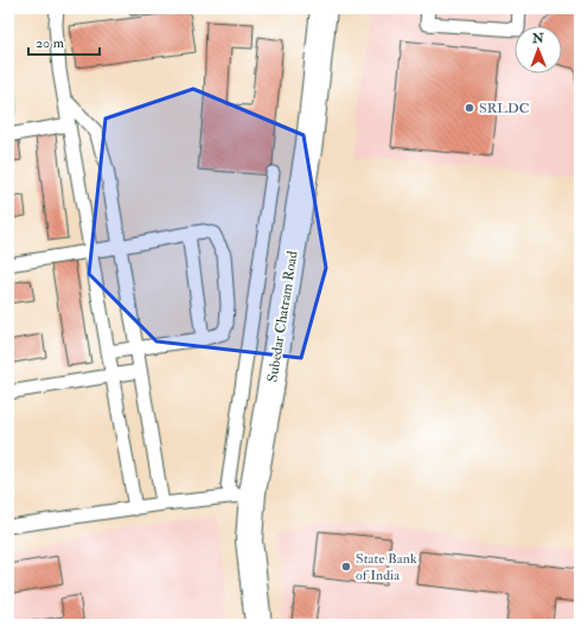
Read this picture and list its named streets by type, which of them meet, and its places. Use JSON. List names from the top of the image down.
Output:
{
  "streets": {
    "main road": ["Subedar Chatram Road"]
  },
  "places": ["SRLDC", "State Bank of India"],
  "scale_bar": "20 m",
  "north": "top"
}
